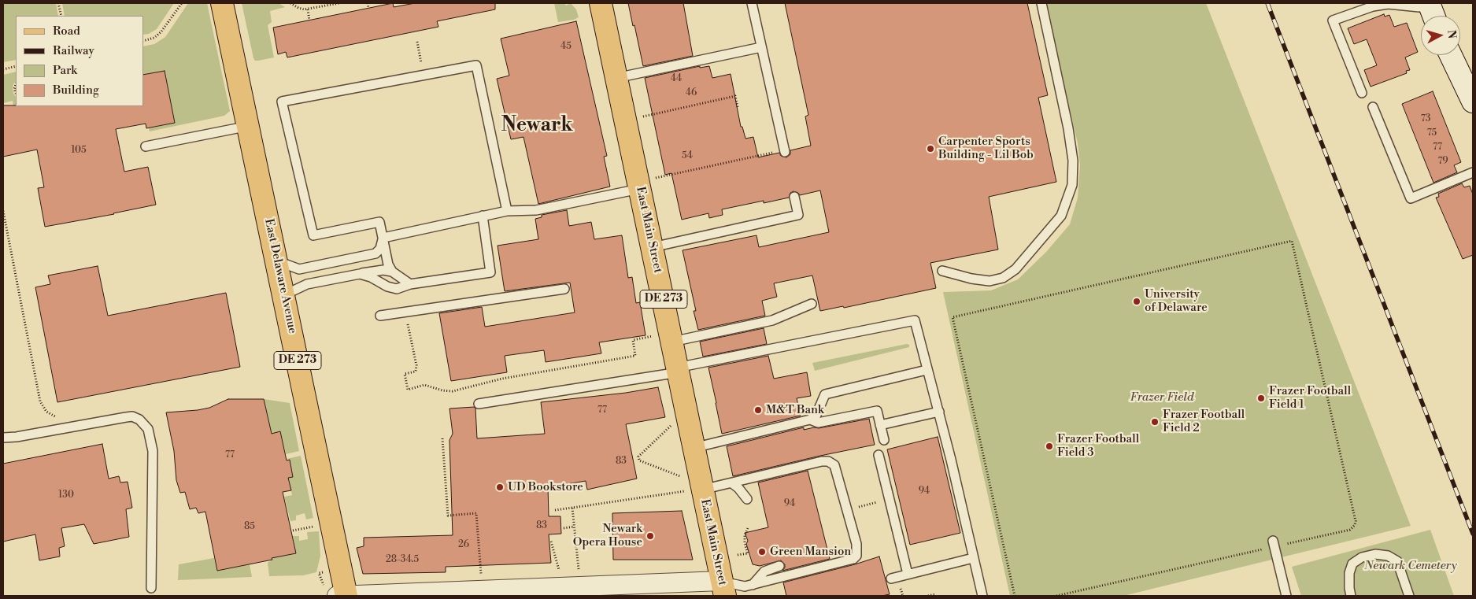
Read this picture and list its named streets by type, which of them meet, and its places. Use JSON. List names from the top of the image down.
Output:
{
  "streets": {
    "main road": ["East Main Street", "East Delaware Avenue", "DE 273"]
  },
  "districts": ["Newark"],
  "parks": ["Frazer Field", "Newark Cemetery"],
  "places": [
    "Carpenter Sports Building - Lil Bob",
    "University of Delaware",
    "Frazer Football Field 1",
    "M&T Bank",
    "Frazer Football Field 2",
    "Frazer Football Field 3",
    "UD Bookstore",
    "Newark Opera House",
    "Green Mansion"
  ],
  "house_numbers": [
    "45",
    "44",
    "46",
    "73",
    "75",
    "77",
    "105",
    "54",
    "79",
    "77",
    "77",
    "83",
    "94",
    "130",
    "94",
    "83",
    "85",
    "26",
    "28-34.5"
  ],
  "legend": [
    "Road",
    "Railway",
    "Park",
    "Building"
  ],
  "north": "right"
}
